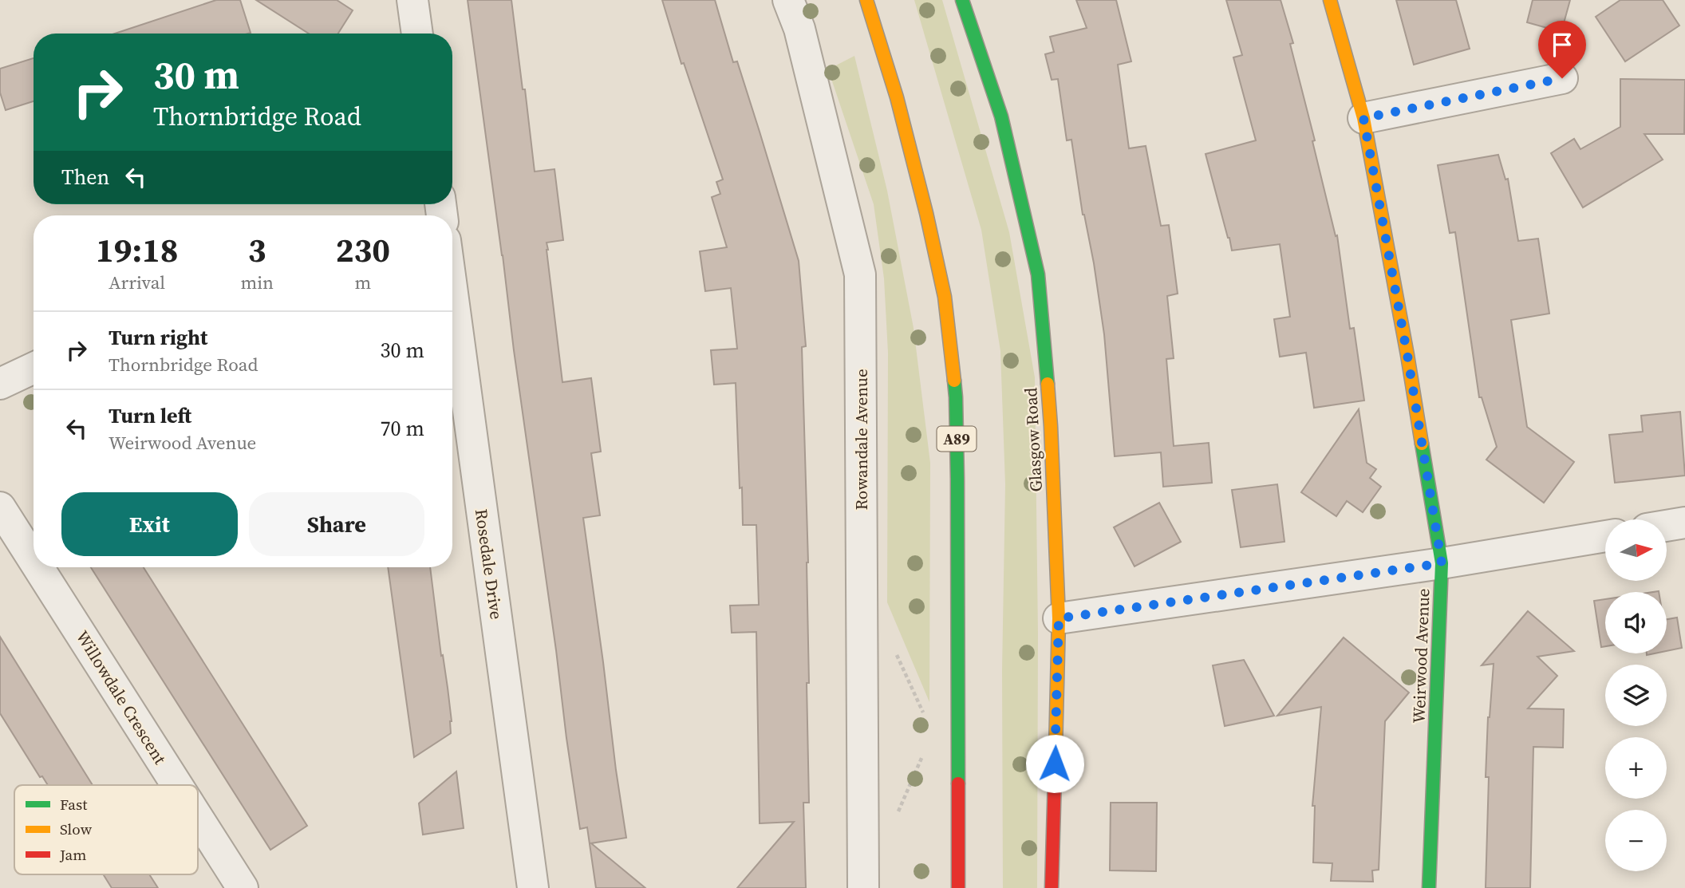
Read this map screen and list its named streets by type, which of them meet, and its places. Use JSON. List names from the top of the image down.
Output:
{
  "streets": {
    "street": [
      "A89",
      "Rowandale Avenue",
      "Glasgow Road",
      "Rosedale Drive",
      "Weirwood Avenue",
      "Willowdale Crescent"
    ]
  },
  "legend": ["Fast", "Slow", "Jam"],
  "north": "right",
  "page": {
    "turn": ["30 m", "Thornbridge Road"],
    "then": "Then",
    "eta": [
      "19:18",
      "Arrival",
      "3",
      "min",
      "230",
      "m"
    ],
    "list": [
      {
        "name": "Turn right",
        "note": "Thornbridge Road",
        "value": "30 m"
      },
      {
        "name": "Turn left",
        "note": "Weirwood Avenue",
        "value": "70 m"
      }
    ],
    "buttons": ["Exit", "Share"],
    "map_buttons": ["+", "−"]
  }
}
